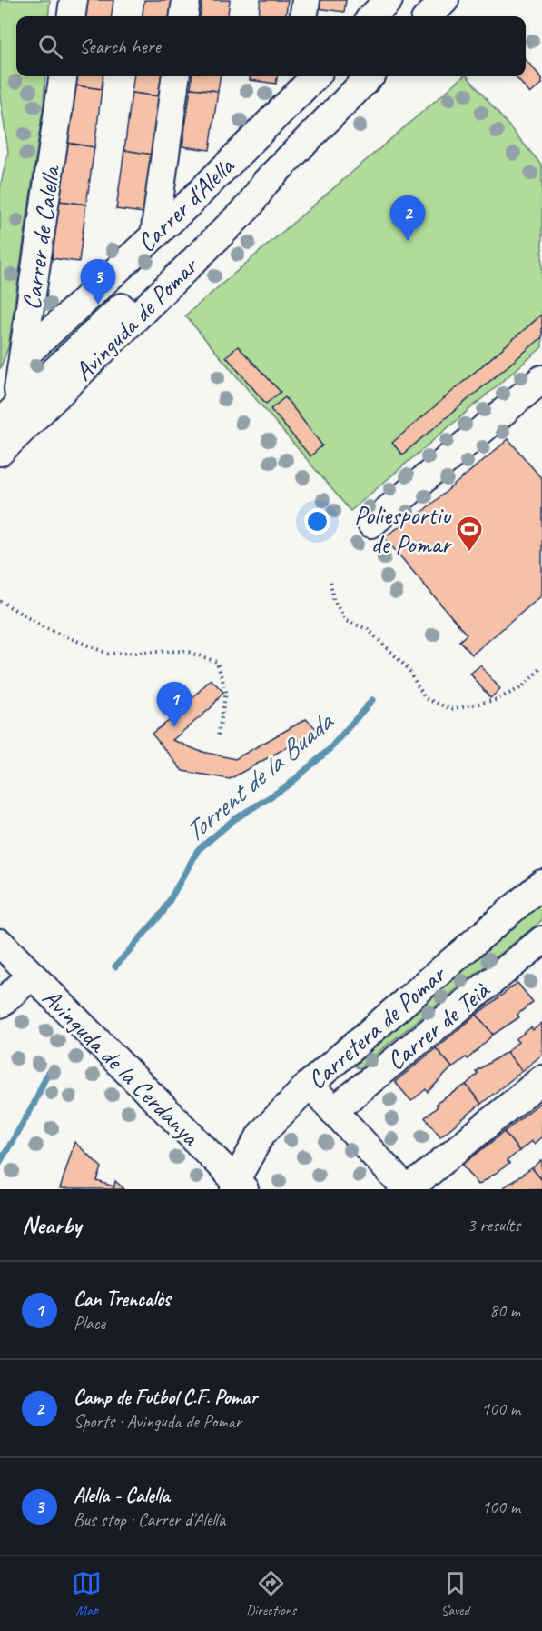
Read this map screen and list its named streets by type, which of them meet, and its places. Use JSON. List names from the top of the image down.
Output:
{
  "streets": {
    "street": [
      "Carrer d'Alella",
      "Carrer de Calella",
      "Avinguda de Pomar",
      "Carrer de Teià",
      "Carretera de Pomar",
      "Avinguda de la Cerdanya"
    ]
  },
  "crossings": [
    ["Carrer d'Alella", "Carrer de Calella"],
    ["Carrer de Calella", "Avinguda de Pomar"],
    ["Carretera de Pomar", "Avinguda de la Cerdanya"]
  ],
  "water": ["Torrent de la Buada"],
  "places": {
    "sports": ["Poliesportiu de Pomar"]
  },
  "page": {
    "search": "Search here",
    "pins": ["2", "3", "1"],
    "heading": ["Nearby", "3 results"],
    "list": [
      {
        "mark": "1",
        "name": "Can Trencalòs",
        "note": "Place",
        "value": "80 m"
      },
      {
        "mark": "2",
        "name": "Camp de Futbol C.F. Pomar",
        "note": "Sports · Avinguda de Pomar",
        "value": "100 m"
      },
      {
        "mark": "3",
        "name": "Alella - Calella",
        "note": "Bus stop · Carrer d'Alella",
        "value": "100 m"
      }
    ],
    "nav": ["Map", "Directions", "Saved"]
  }
}
